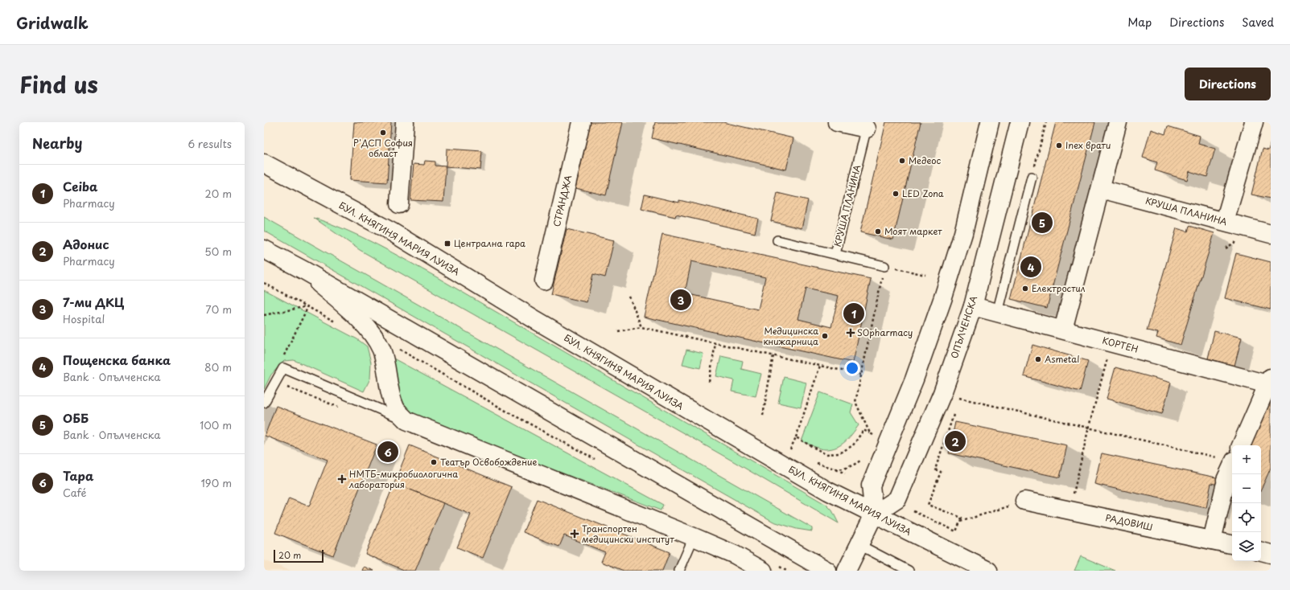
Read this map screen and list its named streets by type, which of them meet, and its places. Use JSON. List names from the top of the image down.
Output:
{
  "streets": {
    "main road": [
      "СТРАНДЖА",
      "КРУША ПЛАНИНА",
      "БУЛ. КНЯГИНЯ МАРИЯ ЛУИЗА",
      "ОПЪЛЧЕНСКА",
      "КОРТЕН",
      "РАДОВИШ"
    ]
  },
  "crossings": [
    ["БУЛ. КНЯГИНЯ МАРИЯ ЛУИЗА", "ОПЪЛЧЕНСКА"],
    ["ОПЪЛЧЕНСКА", "КОРТЕН"]
  ],
  "places": {
    "other": [
      "Р'ДСП София област",
      "Inex врати",
      "Медеос",
      "LED Zona",
      "Моят маркет",
      "Електростил",
      "Медицинска книжарница",
      "Asmetal",
      "Театър Освобождение"
    ],
    "transit": ["Централна гара"],
    "health": ["SOpharmacy", "НМТБ-микробиологична лаборатория", "Транспортен медицински институт"]
  },
  "scale_bar": "20 m",
  "page": {
    "header": "Gridwalk",
    "nav": ["Map", "Directions", "Saved"],
    "title": "Find us",
    "buttons": "Directions",
    "heading": ["Nearby", "6 results"],
    "list": [
      {
        "mark": "1",
        "name": "Ceiba",
        "note": "Pharmacy",
        "value": "20 m"
      },
      {
        "mark": "2",
        "name": "Адонис",
        "note": "Pharmacy",
        "value": "50 m"
      },
      {
        "mark": "3",
        "name": "7-ми ДКЦ",
        "note": "Hospital",
        "value": "70 m"
      },
      {
        "mark": "4",
        "name": "Пощенска банка",
        "note": "Bank · Опълченска",
        "value": "80 m"
      },
      {
        "mark": "5",
        "name": "ОББ",
        "note": "Bank · Опълченска",
        "value": "100 m"
      },
      {
        "mark": "6",
        "name": "Тара",
        "note": "Café",
        "value": "190 m"
      }
    ],
    "pins": [
      "5",
      "4",
      "3",
      "1",
      "2",
      "6"
    ],
    "map_buttons": ["+", "−"],
    "scale": "20 m"
  }
}
